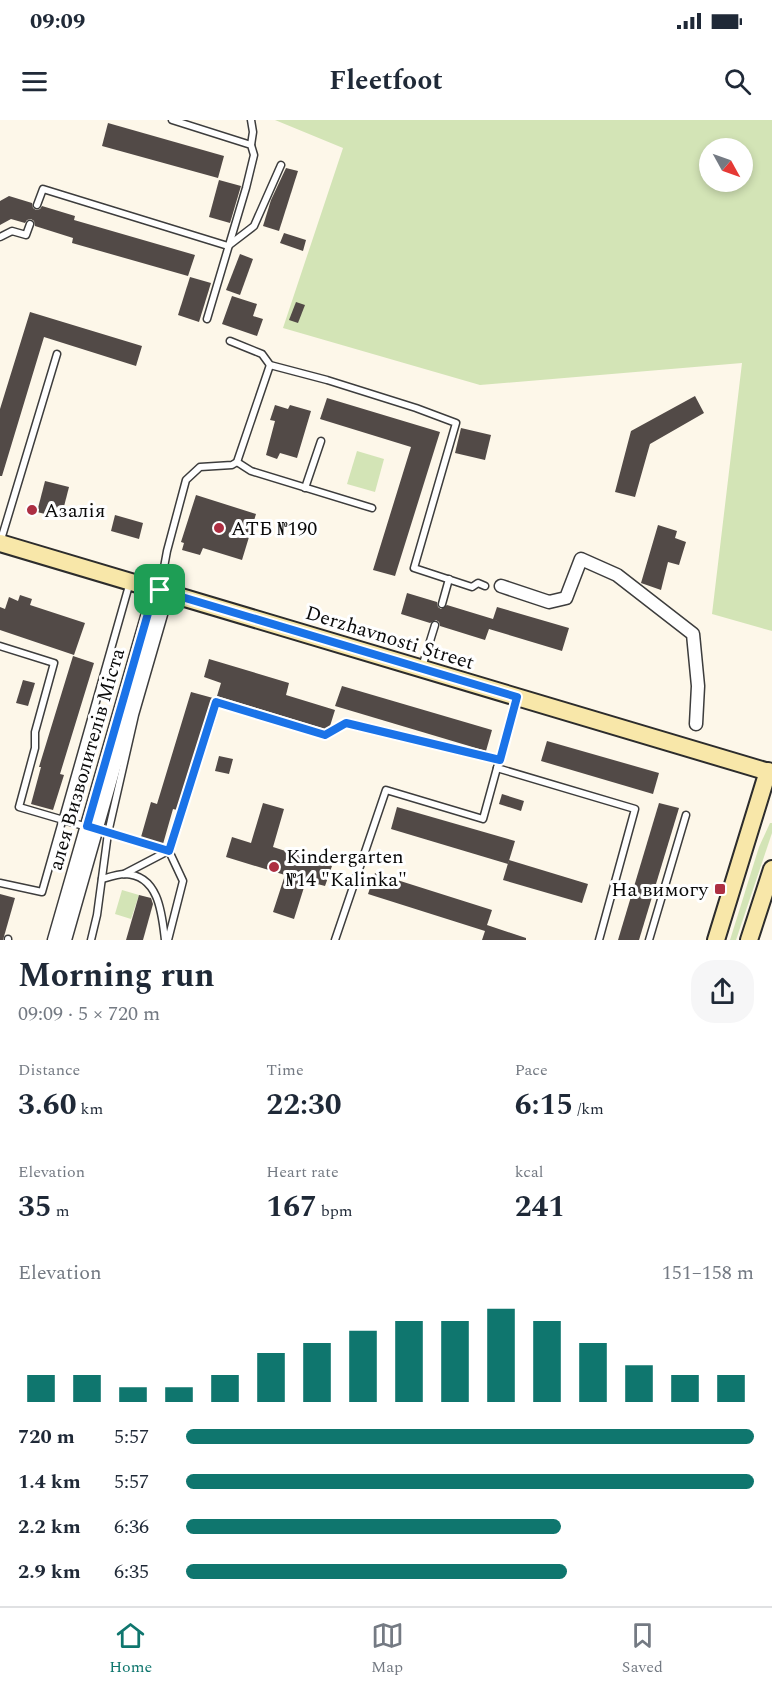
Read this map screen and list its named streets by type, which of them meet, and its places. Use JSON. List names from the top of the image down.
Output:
{
  "streets": {
    "street": ["Derzhavnosti Street", "алея Визволителів Міста"]
  },
  "crossings": [
    ["Derzhavnosti Street", "алея Визволителів Міста"]
  ],
  "places": {
    "other": ["Азалія", "АТБ №190", "Kindergarten №14 \"Kalinka\""],
    "transit": ["На вимогу"]
  },
  "north": "bottom right",
  "page": {
    "status": "09:09",
    "header": "Fleetfoot",
    "heading": ["Morning run", "09:09 · 5 × 720 m"],
    "stats": [
      ["Distance", "3.60 km"],
      ["Time", "22:30"],
      ["Pace", "6:15 /km"],
      ["Elevation", "35 m"],
      ["Heart rate", "167 bpm"],
      ["kcal", "241"]
    ],
    "chart": ["Elevation", "151–158 m"],
    "list": [
      {
        "name": "720 m",
        "note": "5:57"
      },
      {
        "name": "1.4 km",
        "note": "5:57"
      },
      {
        "name": "2.2 km",
        "note": "6:36"
      },
      {
        "name": "2.9 km",
        "note": "6:35"
      }
    ],
    "tabs": ["Home", "Map", "Saved"]
  }
}
